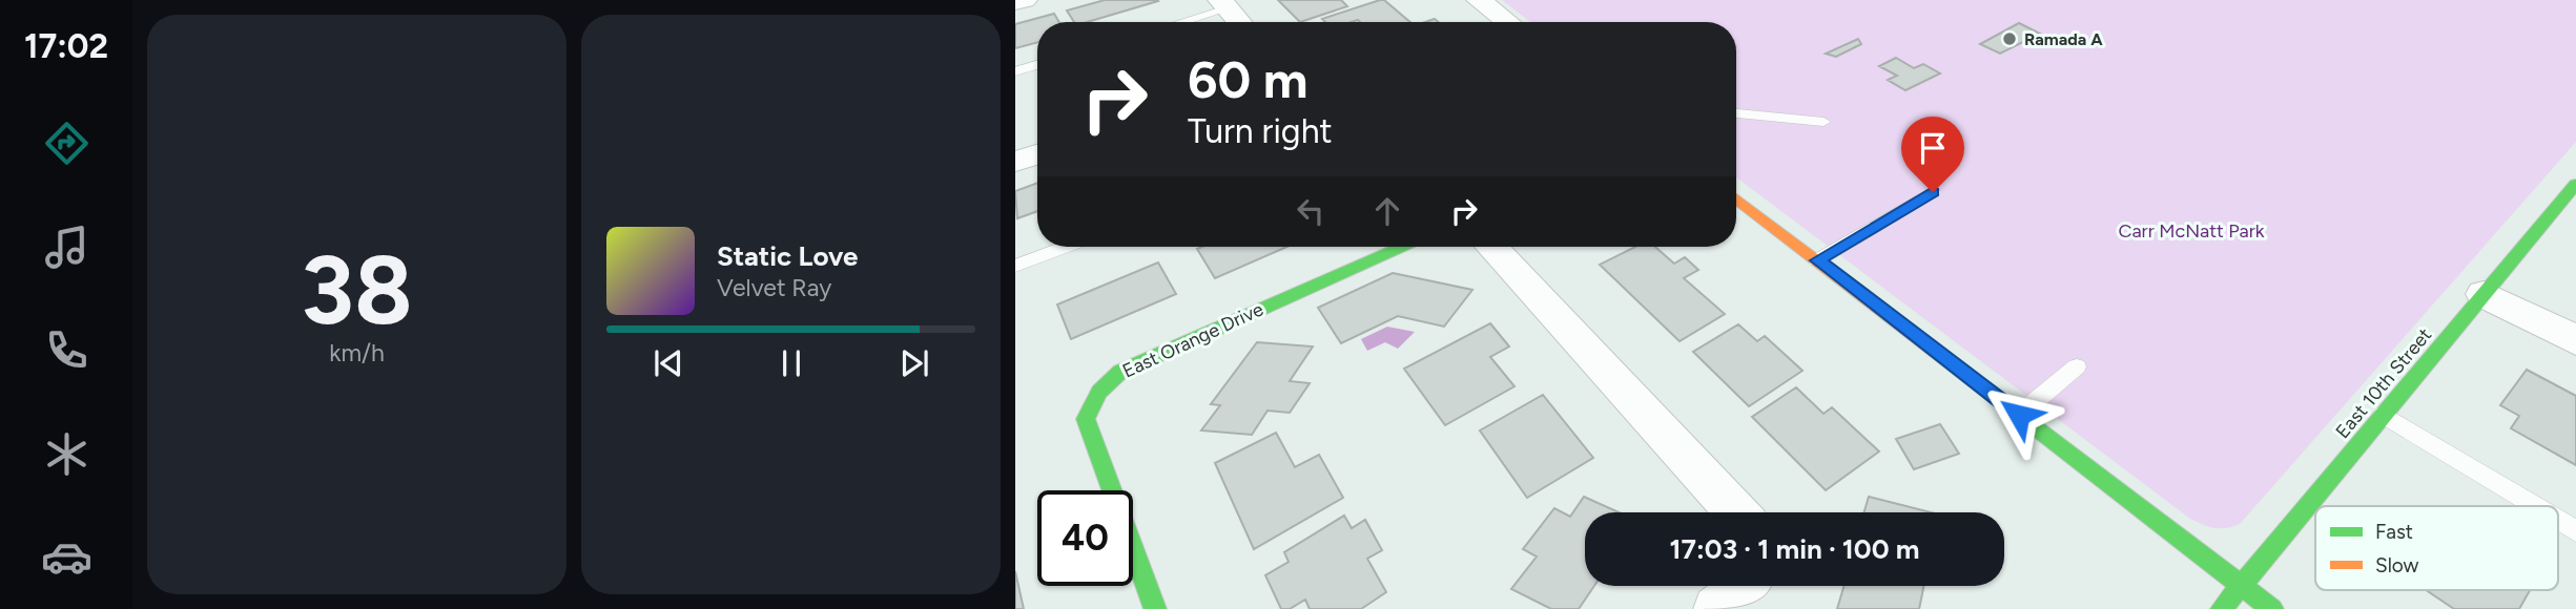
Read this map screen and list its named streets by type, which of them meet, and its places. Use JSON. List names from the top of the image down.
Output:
{
  "streets": {
    "street": ["East Orange Drive", "East 10th Street"]
  },
  "parks": ["Carr McNatt Park"],
  "places": ["Ramada A"],
  "legend": ["Fast", "Slow"],
  "page": {
    "tabs": "17:02",
    "tile": ["38", "km/h"],
    "turn": ["60 m", "Turn right"],
    "song": ["Static Love", "Velvet Ray"],
    "limit": "40",
    "trip": "17:03 · 1 min · 100 m"
  }
}
